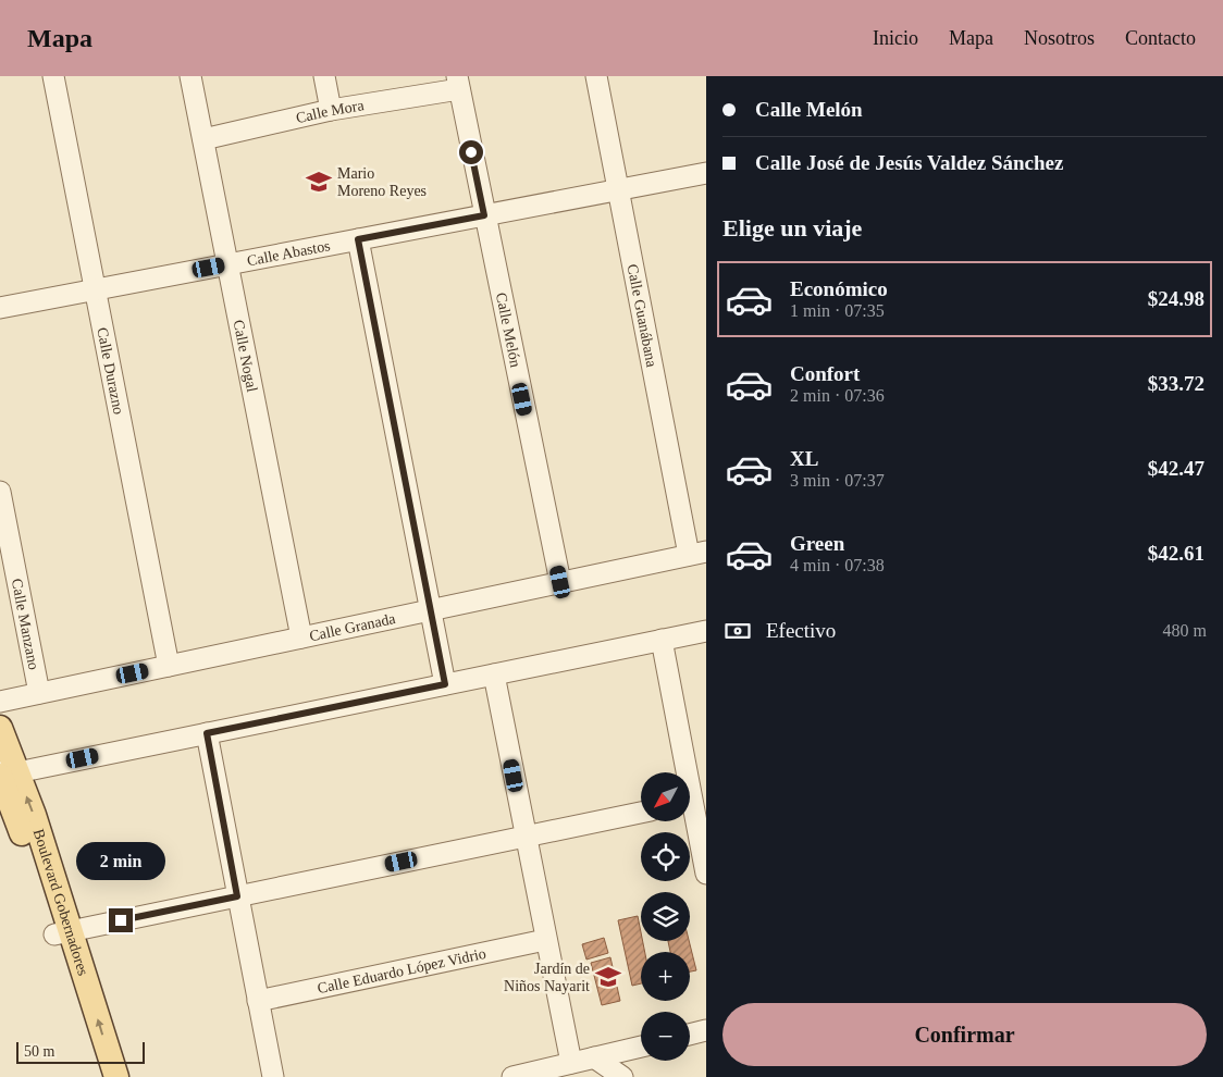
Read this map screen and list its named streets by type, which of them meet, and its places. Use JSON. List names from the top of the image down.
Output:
{
  "streets": {
    "main road": ["Boulevard Gobernadores"],
    "street": [
      "Calle Mora",
      "Calle Abastos",
      "Calle Guanábana",
      "Calle Melón",
      "Calle Nogal",
      "Calle Durazno",
      "Calle Manzano",
      "Calle Granada",
      "Calle Eduardo López Vidrio"
    ]
  },
  "crossings": [
    ["Calle Mora", "Calle Melón"],
    ["Calle Mora", "Calle Nogal"],
    ["Calle Abastos", "Calle Guanábana"],
    ["Calle Abastos", "Calle Melón"],
    ["Calle Abastos", "Calle Nogal"],
    ["Calle Abastos", "Calle Durazno"],
    ["Calle Guanábana", "Calle Granada"],
    ["Calle Melón", "Calle Granada"],
    ["Calle Nogal", "Calle Granada"],
    ["Calle Durazno", "Calle Granada"],
    ["Calle Manzano", "Calle Granada"]
  ],
  "places": {
    "school or university": ["Mario Moreno Reyes", "Jardín de Niños Nayarit"]
  },
  "scale_bar": "50 m",
  "north": "bottom left",
  "page": {
    "header": "Mapa",
    "nav": [
      "Inicio",
      "Mapa",
      "Nosotros",
      "Contacto"
    ],
    "banner": ["Calle Melón", "Calle José de Jesús Valdez Sánchez"],
    "heading": "Elige un viaje",
    "list": [
      {
        "name": "Económico",
        "note": "1 min · 07:35",
        "value": "$24.98"
      },
      {
        "name": "Confort",
        "note": "2 min · 07:36",
        "value": "$33.72"
      },
      {
        "name": "XL",
        "note": "3 min · 07:37",
        "value": "$42.47"
      },
      {
        "name": "Green",
        "note": "4 min · 07:38",
        "value": "$42.61"
      }
    ],
    "pay": ["Efectivo", "480 m"],
    "map_buttons": ["+", "−"],
    "bubble": "2 min",
    "buttons": "Confirmar",
    "scale": "50 m"
  }
}
